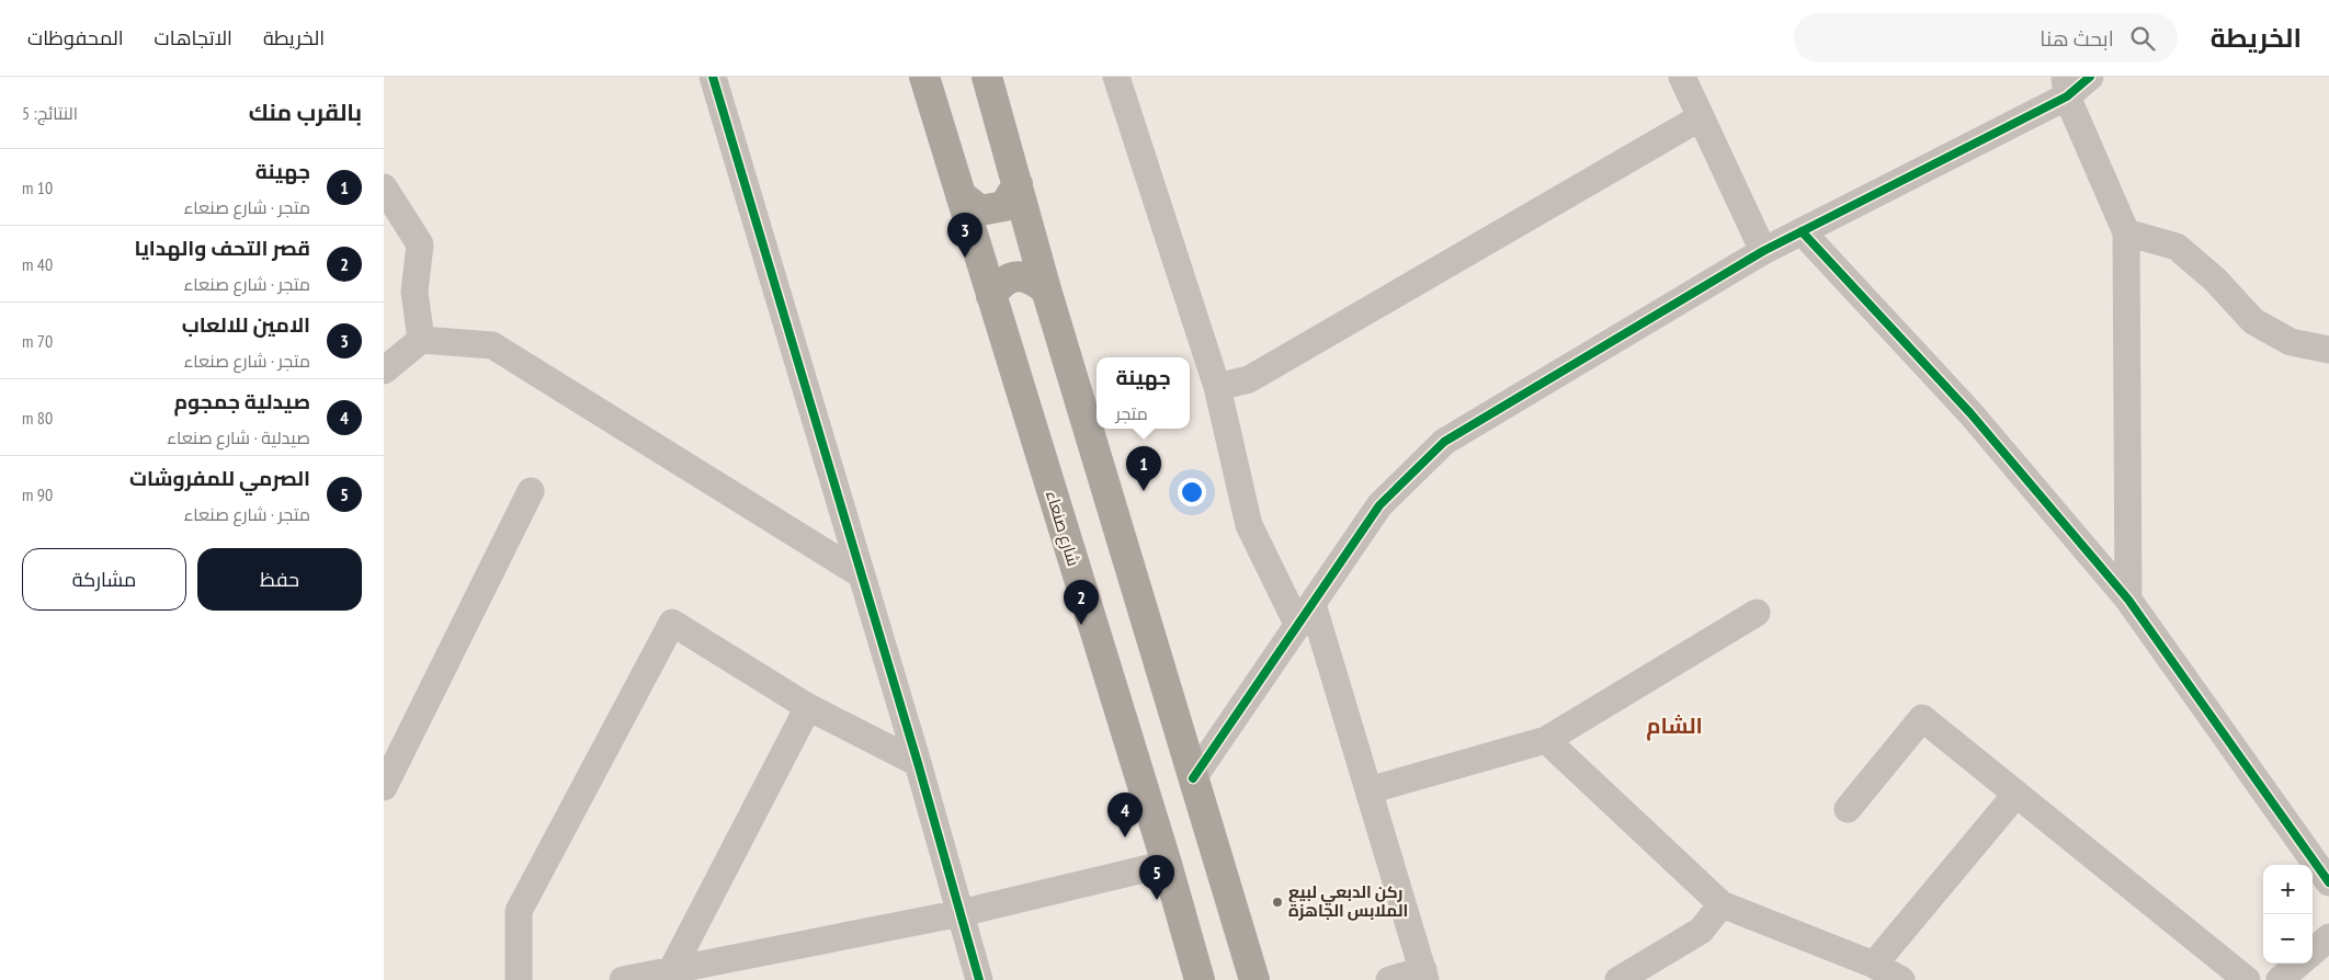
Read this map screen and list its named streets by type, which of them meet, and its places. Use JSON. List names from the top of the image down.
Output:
{
  "streets": {
    "highway": ["شارع صنعاء"]
  },
  "districts": ["الشام"],
  "places": ["ركن الدبعي لبيع الملابس الجاهزة"],
  "page": {
    "header": "الخريطة",
    "search": "ابحث هنا",
    "nav": ["الخريطة", "الاتجاهات", "المحفوظات"],
    "heading": ["بالقرب منك", "النتائج: 5"],
    "list": [
      {
        "mark": "1",
        "name": "جهينة",
        "note": "متجر · شارع صنعاء",
        "value": "10 m"
      },
      {
        "mark": "2",
        "name": "قصر التحف والهدايا",
        "note": "متجر · شارع صنعاء",
        "value": "40 m"
      },
      {
        "mark": "3",
        "name": "الامين للالعاب",
        "note": "متجر · شارع صنعاء",
        "value": "70 m"
      },
      {
        "mark": "4",
        "name": "صيدلية جمجوم",
        "note": "صيدلية · شارع صنعاء",
        "value": "80 m"
      },
      {
        "mark": "5",
        "name": "الصرمي للمفروشات",
        "note": "متجر · شارع صنعاء",
        "value": "90 m"
      }
    ],
    "pins": [
      "3",
      "1",
      "2",
      "4",
      "5"
    ],
    "popup": ["جهينة", "متجر"],
    "buttons": ["حفظ", "مشاركة"],
    "map_buttons": ["+", "−"]
  }
}
